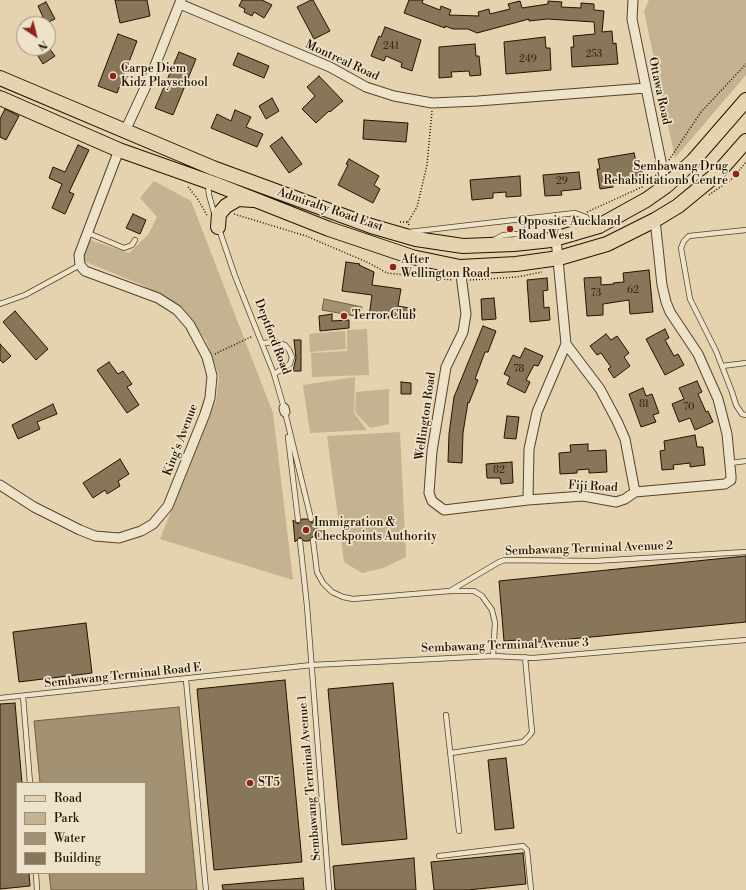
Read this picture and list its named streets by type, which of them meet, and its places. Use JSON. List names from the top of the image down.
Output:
{
  "streets": {
    "main road": ["Admiralty Road East"],
    "street": [
      "Montreal Road",
      "Ottawa Road",
      "Wellington Road",
      "King's Avenue",
      "Fiji Road"
    ],
    "lane": [
      "Deptford Road",
      "Sembawang Terminal Avenue 2",
      "Sembawang Terminal Avenue 3",
      "Sembawang Terminal Road E",
      "Sembawang Terminal Avenue 1"
    ]
  },
  "crossings": [
    ["Montreal Road", "Ottawa Road"],
    ["Ottawa Road", "Admiralty Road East"],
    ["Admiralty Road East", "Deptford Road"],
    ["Admiralty Road East", "Wellington Road"],
    ["Wellington Road", "Fiji Road"],
    ["Sembawang Terminal Avenue 3", "Sembawang Terminal Road E"],
    ["Sembawang Terminal Avenue 3", "Sembawang Terminal Avenue 1"],
    ["Sembawang Terminal Road E", "Sembawang Terminal Avenue 1"]
  ],
  "places": [
    "Carpe Diem Kidz Playschool",
    "Sembawang Drug Rehabilitationb Centre",
    "Opposite Auckland Road West",
    "After Wellington Road",
    "Terror Club",
    "Immigration & Checkpoints Authority",
    "ST5"
  ],
  "house_numbers": [
    "241",
    "253",
    "249",
    "29",
    "62",
    "73",
    "78",
    "81",
    "70",
    "82"
  ],
  "legend": [
    "Road",
    "Park",
    "Water",
    "Building"
  ],
  "north": "bottom right"
}
